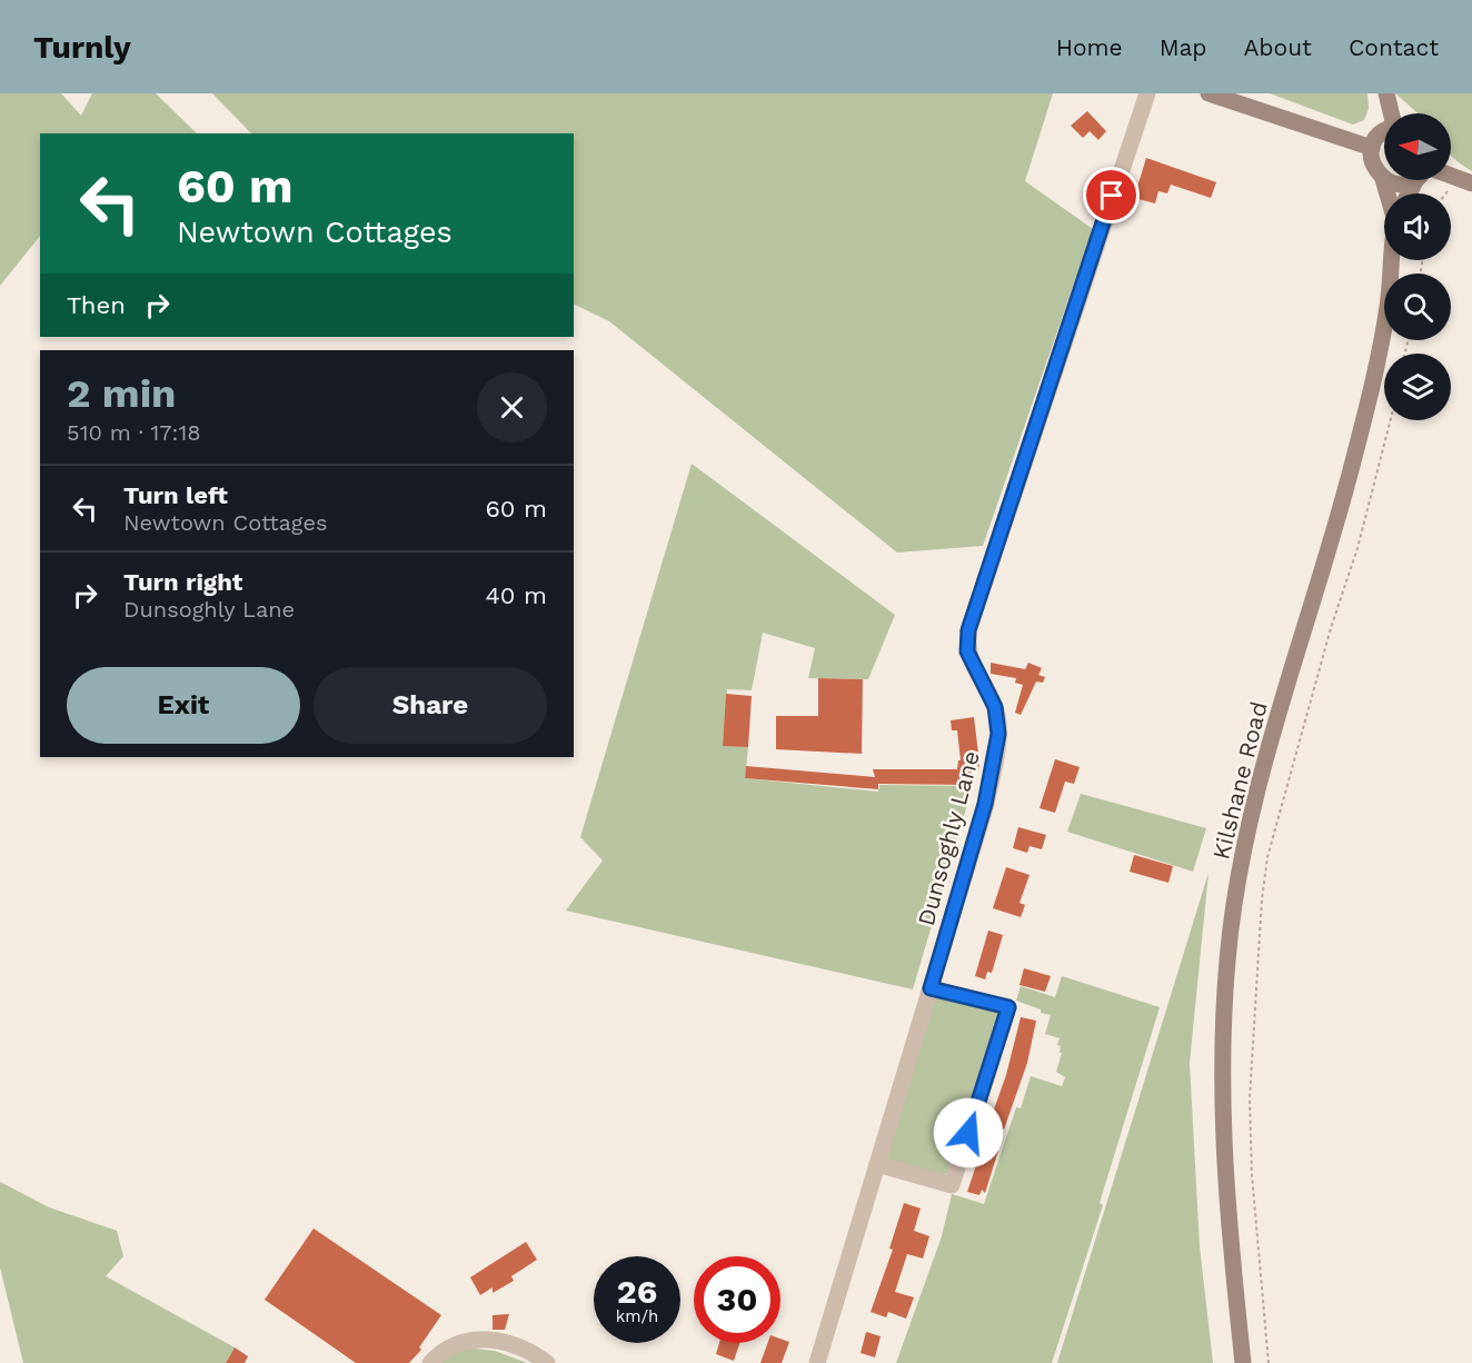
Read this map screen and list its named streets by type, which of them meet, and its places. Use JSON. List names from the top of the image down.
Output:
{
  "streets": {
    "street": ["Kilshane Road", "Dunsoghly Lane"]
  },
  "north": "left",
  "page": {
    "header": "Turnly",
    "nav": [
      "Home",
      "Map",
      "About",
      "Contact"
    ],
    "turn": ["60 m", "Newtown Cottages"],
    "then": "Then",
    "heading": ["2 min", "510 m · 17:18"],
    "list": [
      {
        "name": "Turn left",
        "note": "Newtown Cottages",
        "value": "60 m"
      },
      {
        "name": "Turn right",
        "note": "Dunsoghly Lane",
        "value": "40 m"
      }
    ],
    "buttons": ["Exit", "Share"],
    "speed": "26 km/h",
    "limit": "30"
  }
}
